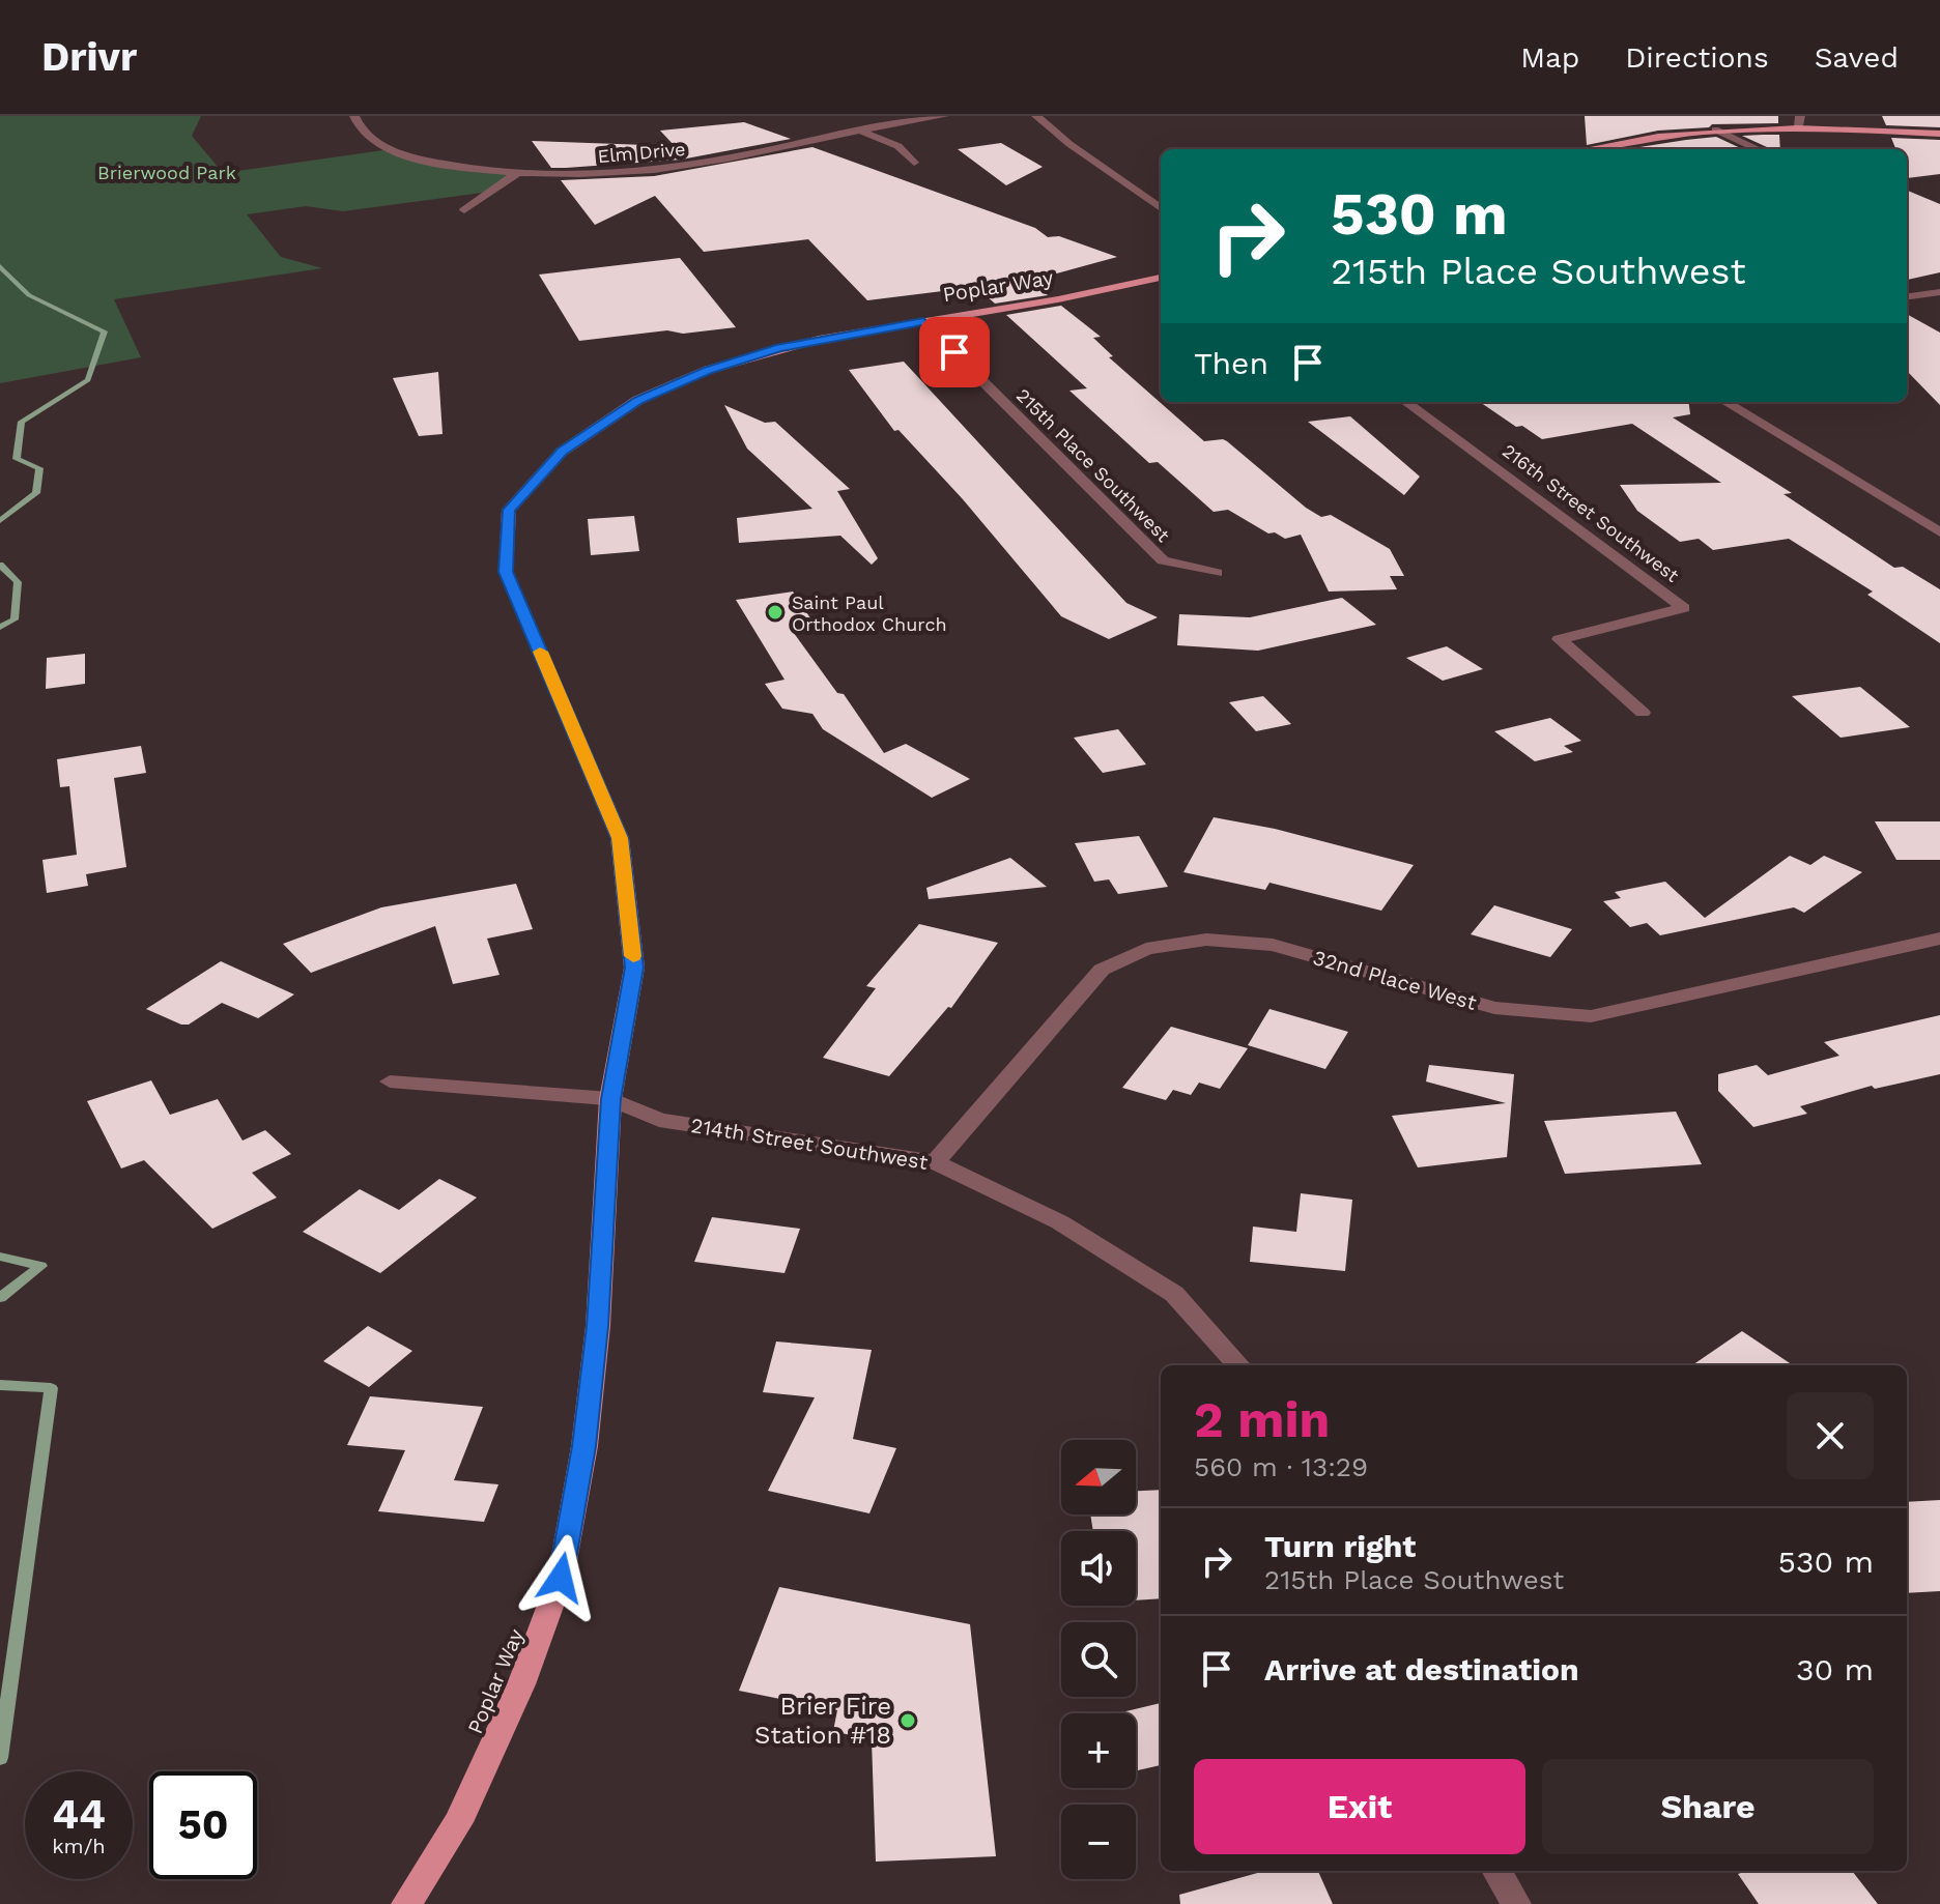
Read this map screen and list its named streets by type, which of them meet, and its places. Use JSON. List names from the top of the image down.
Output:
{
  "streets": {
    "main road": ["Poplar Way"],
    "street": [
      "Elm Drive",
      "215th Place Southwest",
      "216th Street Southwest",
      "32nd Place West",
      "214th Street Southwest"
    ]
  },
  "crossings": [
    ["Poplar Way", "215th Place Southwest"],
    ["Poplar Way", "214th Street Southwest"],
    ["32nd Place West", "214th Street Southwest"]
  ],
  "parks": ["Brierwood Park"],
  "places": ["Saint Paul Orthodox Church", "Brier Fire Station #18"],
  "north": "left",
  "page": {
    "header": "Drivr",
    "nav": ["Map", "Directions", "Saved"],
    "turn": ["530 m", "215th Place Southwest"],
    "then": "Then",
    "heading": ["2 min", "560 m · 13:29"],
    "map_buttons": ["+", "−"],
    "list": [
      {
        "name": "Turn right",
        "note": "215th Place Southwest",
        "value": "530 m"
      },
      {
        "name": "Arrive at destination",
        "value": "30 m"
      }
    ],
    "buttons": ["Exit", "Share"],
    "speed": "44 km/h",
    "limit": "50"
  }
}
